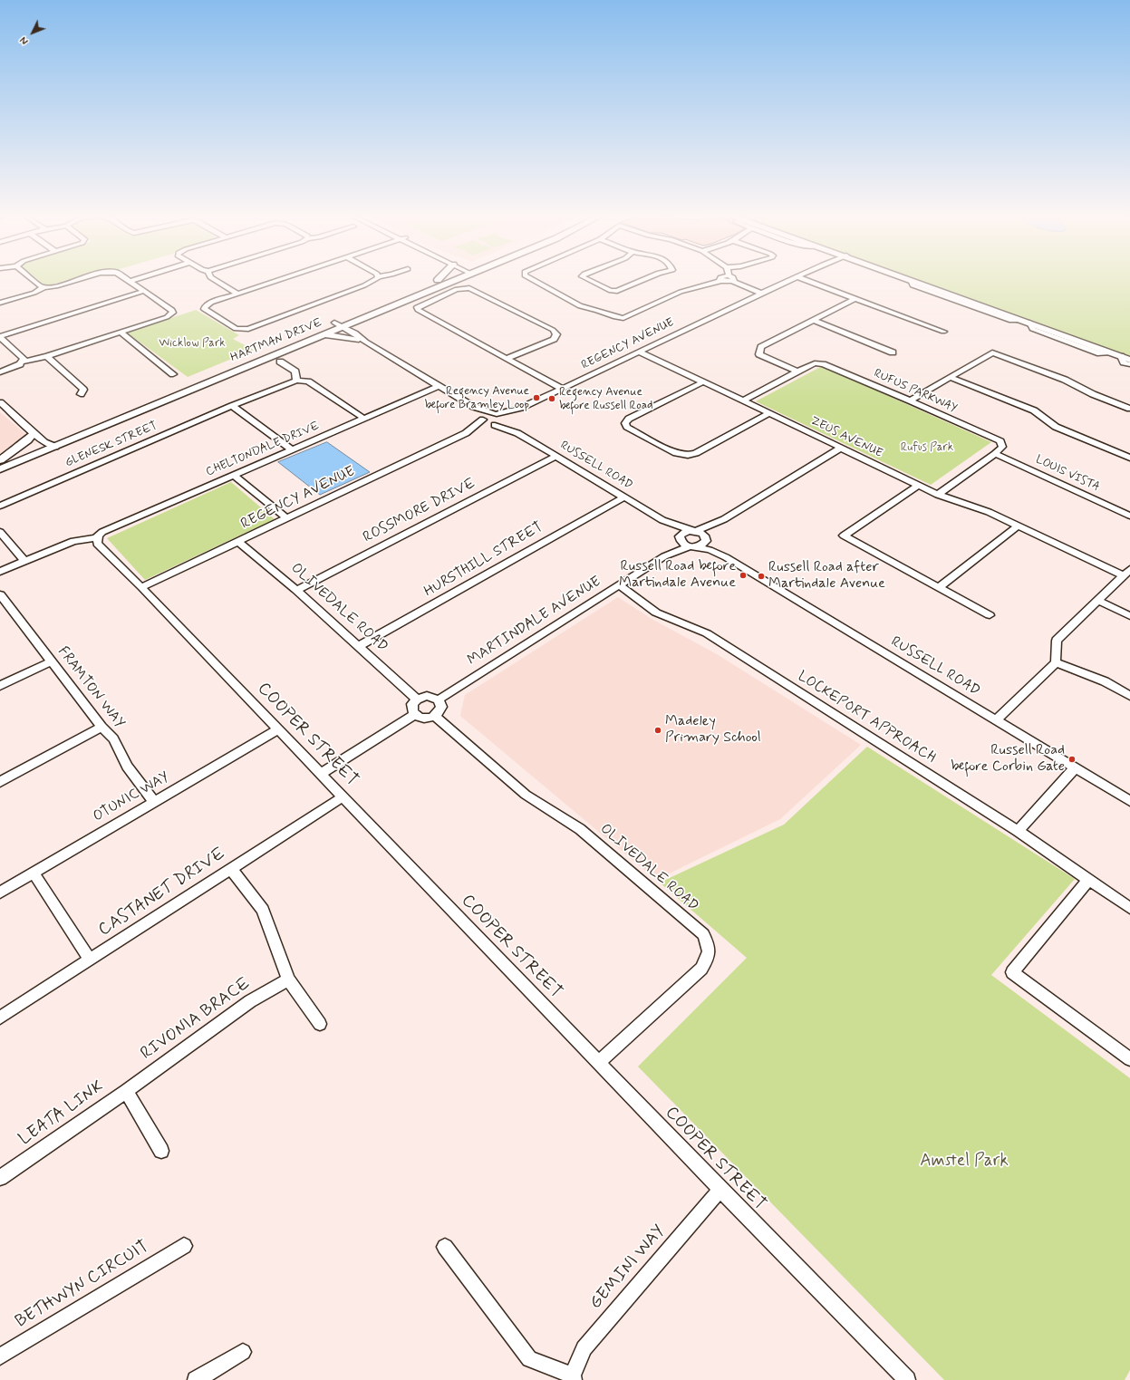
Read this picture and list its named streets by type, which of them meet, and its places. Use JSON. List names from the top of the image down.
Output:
{
  "streets": {
    "main road": ["HARTMAN DRIVE"],
    "street": [
      "REGENCY AVENUE",
      "RUFUS PARKWAY",
      "ZEUS AVENUE",
      "GLENESK STREET",
      "CHELTONDALE DRIVE",
      "RUSSELL ROAD",
      "LOUIS VISTA",
      "ROSSMORE DRIVE",
      "HURSTHILL STREET",
      "OLIVEDALE ROAD",
      "MARTINDALE AVENUE",
      "FRAMTON WAY",
      "LOCKEPORT APPROACH",
      "COOPER STREET",
      "OTUNIC WAY",
      "CASTANET DRIVE",
      "RIVONIA BRACE",
      "LEATA LINK",
      "GEMINI WAY",
      "BETHWYN CIRCUIT"
    ]
  },
  "crossings": [
    ["REGENCY AVENUE", "ZEUS AVENUE"],
    ["REGENCY AVENUE", "RUSSELL ROAD"],
    ["REGENCY AVENUE", "OLIVEDALE ROAD"],
    ["REGENCY AVENUE", "COOPER STREET"],
    ["RUFUS PARKWAY", "ZEUS AVENUE"],
    ["RUFUS PARKWAY", "LOUIS VISTA"],
    ["CHELTONDALE DRIVE", "COOPER STREET"],
    ["RUSSELL ROAD", "ROSSMORE DRIVE"],
    ["RUSSELL ROAD", "HURSTHILL STREET"],
    ["RUSSELL ROAD", "MARTINDALE AVENUE"],
    ["ROSSMORE DRIVE", "OLIVEDALE ROAD"],
    ["HURSTHILL STREET", "OLIVEDALE ROAD"],
    ["OLIVEDALE ROAD", "MARTINDALE AVENUE"],
    ["OLIVEDALE ROAD", "COOPER STREET"],
    ["MARTINDALE AVENUE", "LOCKEPORT APPROACH"],
    ["FRAMTON WAY", "OTUNIC WAY"],
    ["COOPER STREET", "OTUNIC WAY"],
    ["COOPER STREET", "CASTANET DRIVE"],
    ["COOPER STREET", "GEMINI WAY"],
    ["RIVONIA BRACE", "LEATA LINK"]
  ],
  "parks": ["Wicklow Park", "Rufus Park", "Amstel Park"],
  "places": [
    "Regency Avenue before Bramley Loop",
    "Regency Avenue before Russell Road",
    "Russell Road before Martindale Avenue",
    "Russell Road after Martindale Avenue",
    "Madeley Primary School",
    "Russell Road before Corbin Gate"
  ],
  "north": "bottom left"
}
